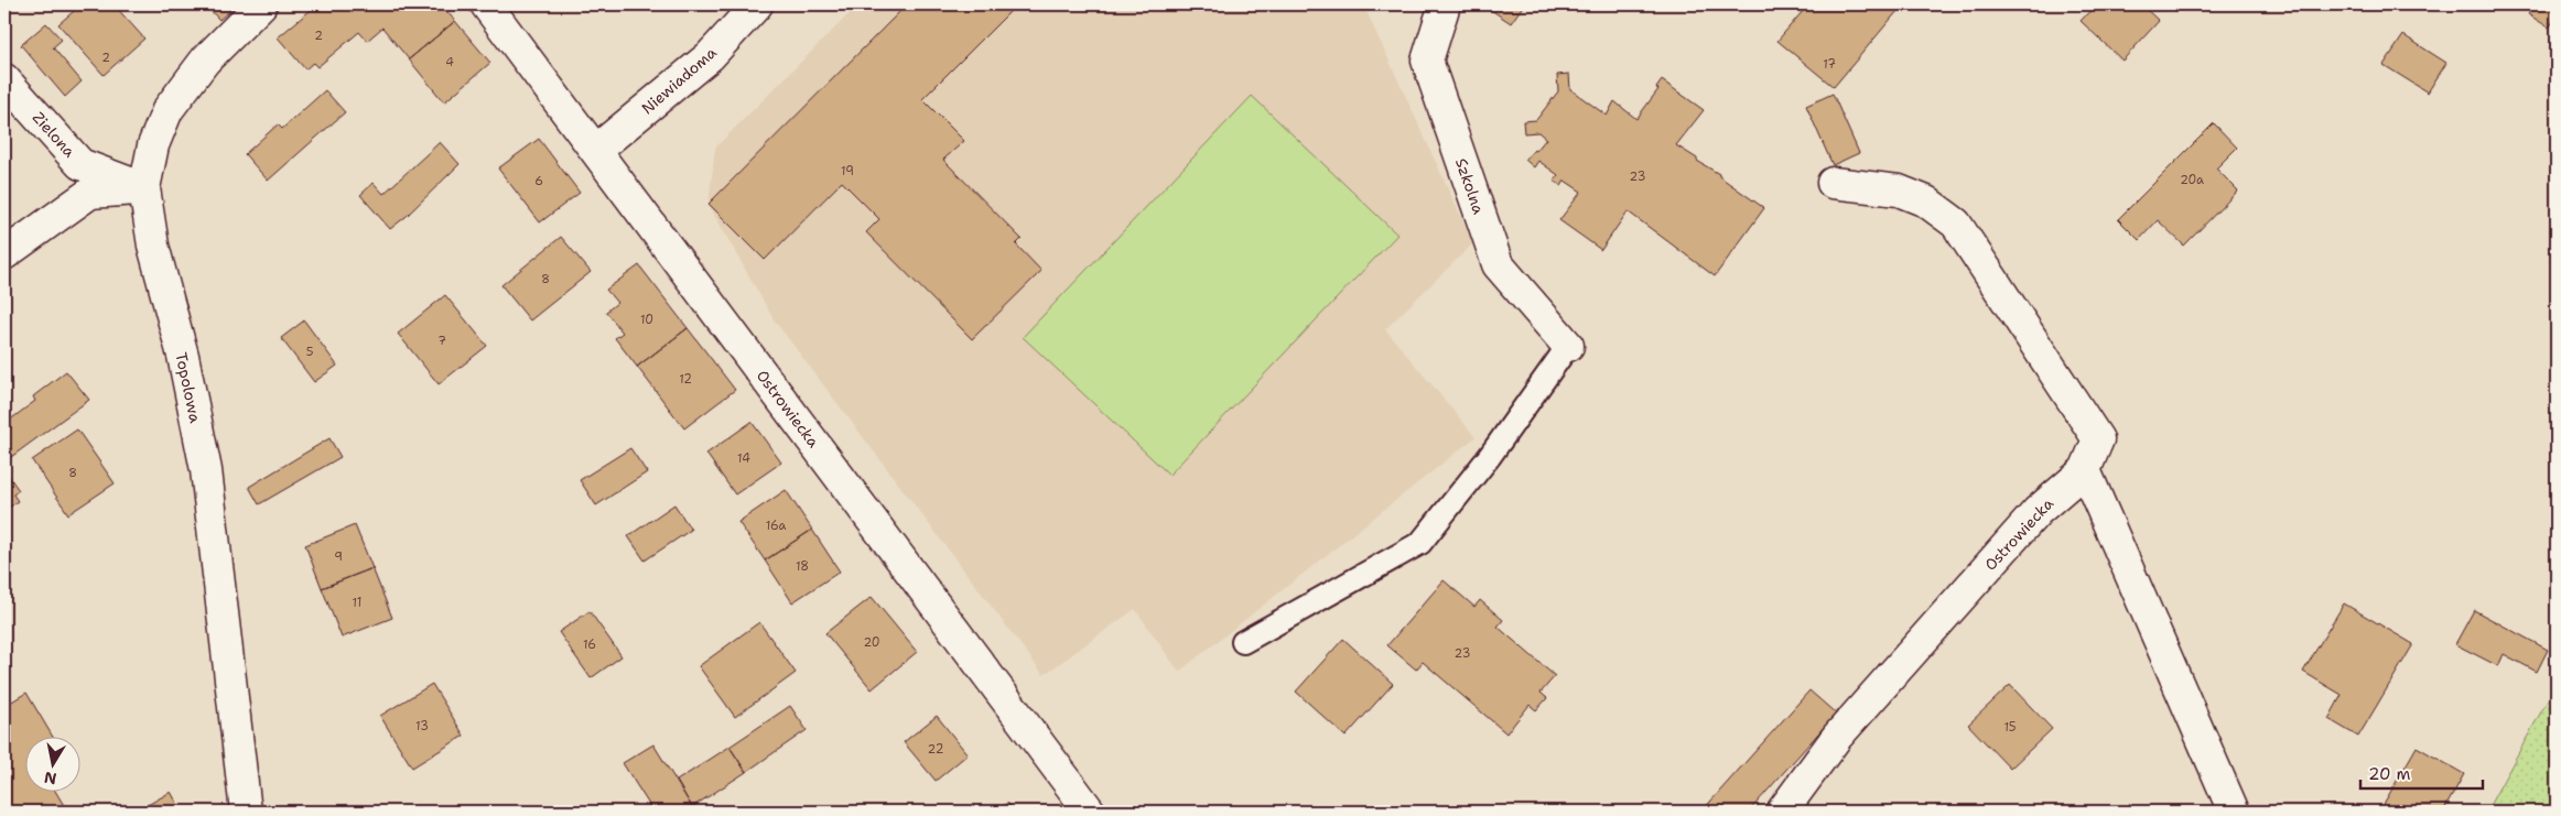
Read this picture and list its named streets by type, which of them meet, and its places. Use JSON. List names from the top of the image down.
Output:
{
  "streets": {
    "street": [
      "Niewiadoma",
      "Zielona",
      "Szkolna",
      "Topolowa",
      "Ostrowiecka"
    ]
  },
  "crossings": [
    ["Niewiadoma", "Ostrowiecka"],
    ["Zielona", "Topolowa"]
  ],
  "house_numbers": [
    "2",
    "2",
    "4",
    "17",
    "19",
    "23",
    "20a",
    "6",
    "8",
    "10",
    "7",
    "5",
    "12",
    "14",
    "8",
    "16a",
    "9",
    "18",
    "11",
    "20",
    "16",
    "23",
    "13",
    "15",
    "22"
  ],
  "scale_bar": "20 m",
  "north": "bottom"
}
